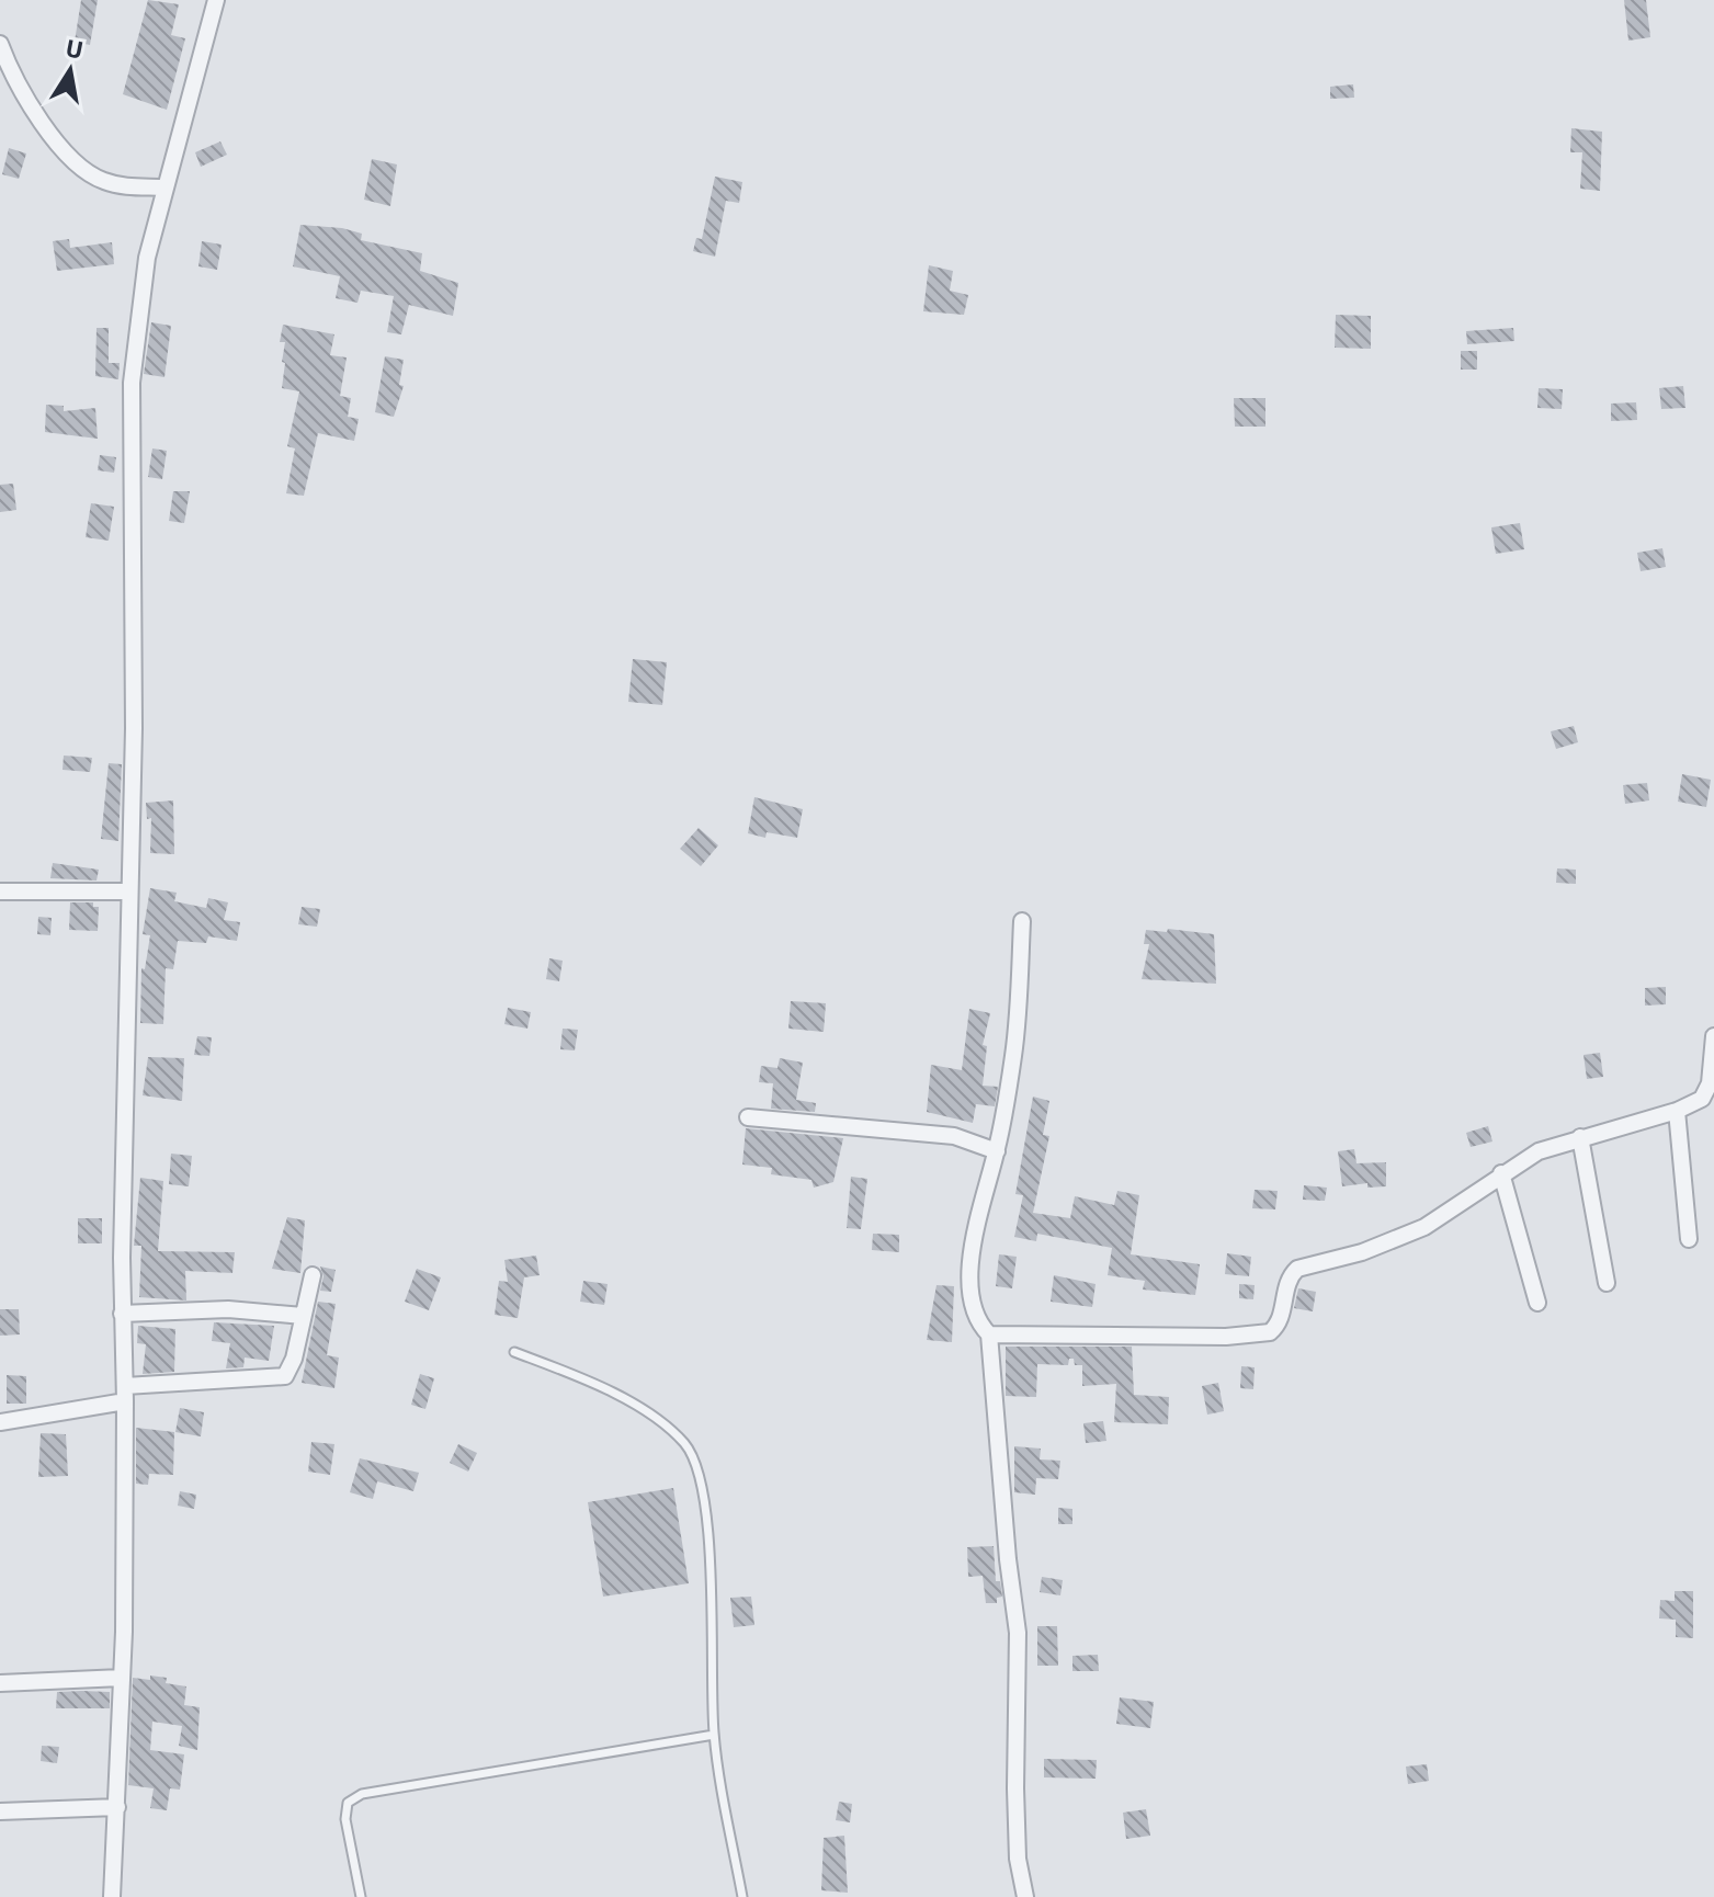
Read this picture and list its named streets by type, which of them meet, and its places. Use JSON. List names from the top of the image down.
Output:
{
  "north": "top"
}
